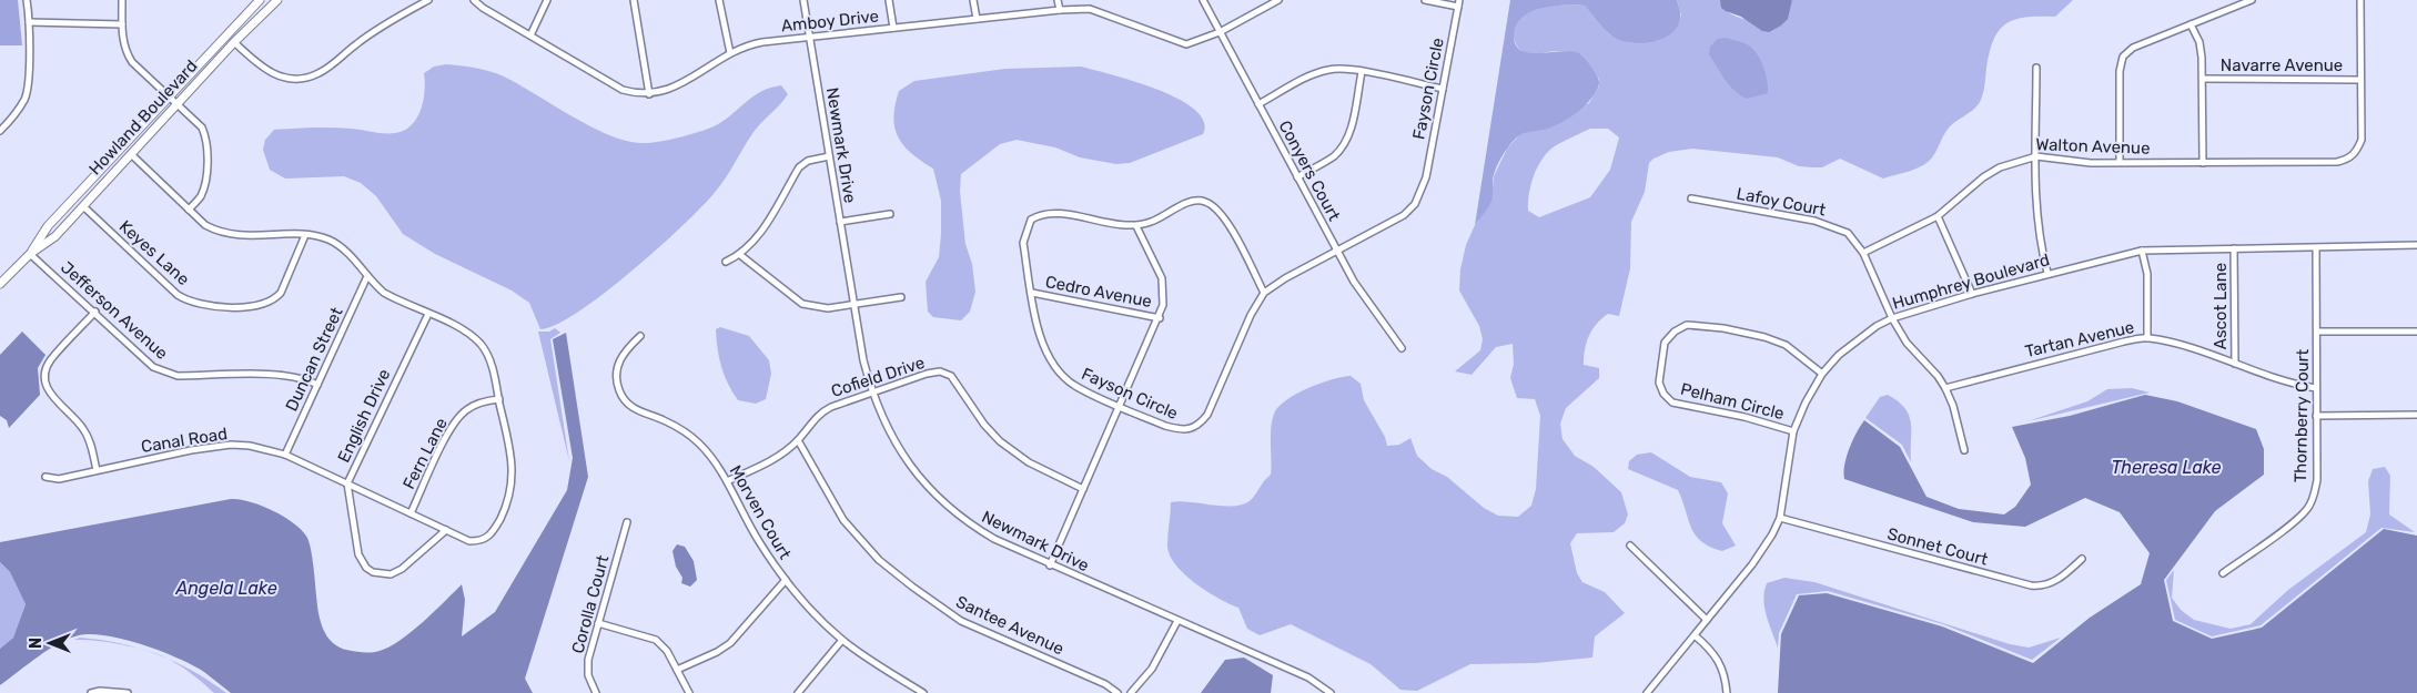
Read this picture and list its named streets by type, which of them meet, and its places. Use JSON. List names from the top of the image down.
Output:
{
  "streets": {
    "main road": ["Howland Boulevard"],
    "street": [
      "Amboy Drive",
      "Navarre Avenue",
      "Fayson Circle",
      "Newmark Drive",
      "Walton Avenue",
      "Conyers Court",
      "Lafoy Court",
      "Keyes Lane",
      "Humphrey Boulevard",
      "Cedro Avenue",
      "Ascot Lane",
      "Jefferson Avenue",
      "Tartan Avenue",
      "Duncan Street",
      "Cofield Drive",
      "Pelham Circle",
      "English Drive",
      "Thornberry Court",
      "Canal Road",
      "Fern Lane",
      "Morven Court",
      "Sonnet Court",
      "Corolla Court",
      "Santee Avenue"
    ]
  },
  "crossings": [
    ["Amboy Drive", "Newmark Drive"],
    ["Amboy Drive", "Conyers Court"],
    ["Navarre Avenue", "Walton Avenue"],
    ["Fayson Circle", "Conyers Court"],
    ["Fayson Circle", "Cedro Avenue"],
    ["Howland Boulevard", "Keyes Lane"],
    ["Howland Boulevard", "Jefferson Avenue"],
    ["Newmark Drive", "Cofield Drive"],
    ["Walton Avenue", "Lafoy Court"],
    ["Lafoy Court", "Humphrey Boulevard"],
    ["Lafoy Court", "Tartan Avenue"],
    ["Humphrey Boulevard", "Ascot Lane"],
    ["Humphrey Boulevard", "Pelham Circle"],
    ["Humphrey Boulevard", "Thornberry Court"],
    ["Humphrey Boulevard", "Sonnet Court"],
    ["Ascot Lane", "Tartan Avenue"],
    ["Jefferson Avenue", "Duncan Street"],
    ["Tartan Avenue", "Thornberry Court"],
    ["Duncan Street", "Canal Road"],
    ["Cofield Drive", "Morven Court"],
    ["Cofield Drive", "Santee Avenue"],
    ["English Drive", "Canal Road"],
    ["Canal Road", "Fern Lane"]
  ],
  "water": ["Theresa Lake", "Angela Lake"],
  "north": "left"
}
